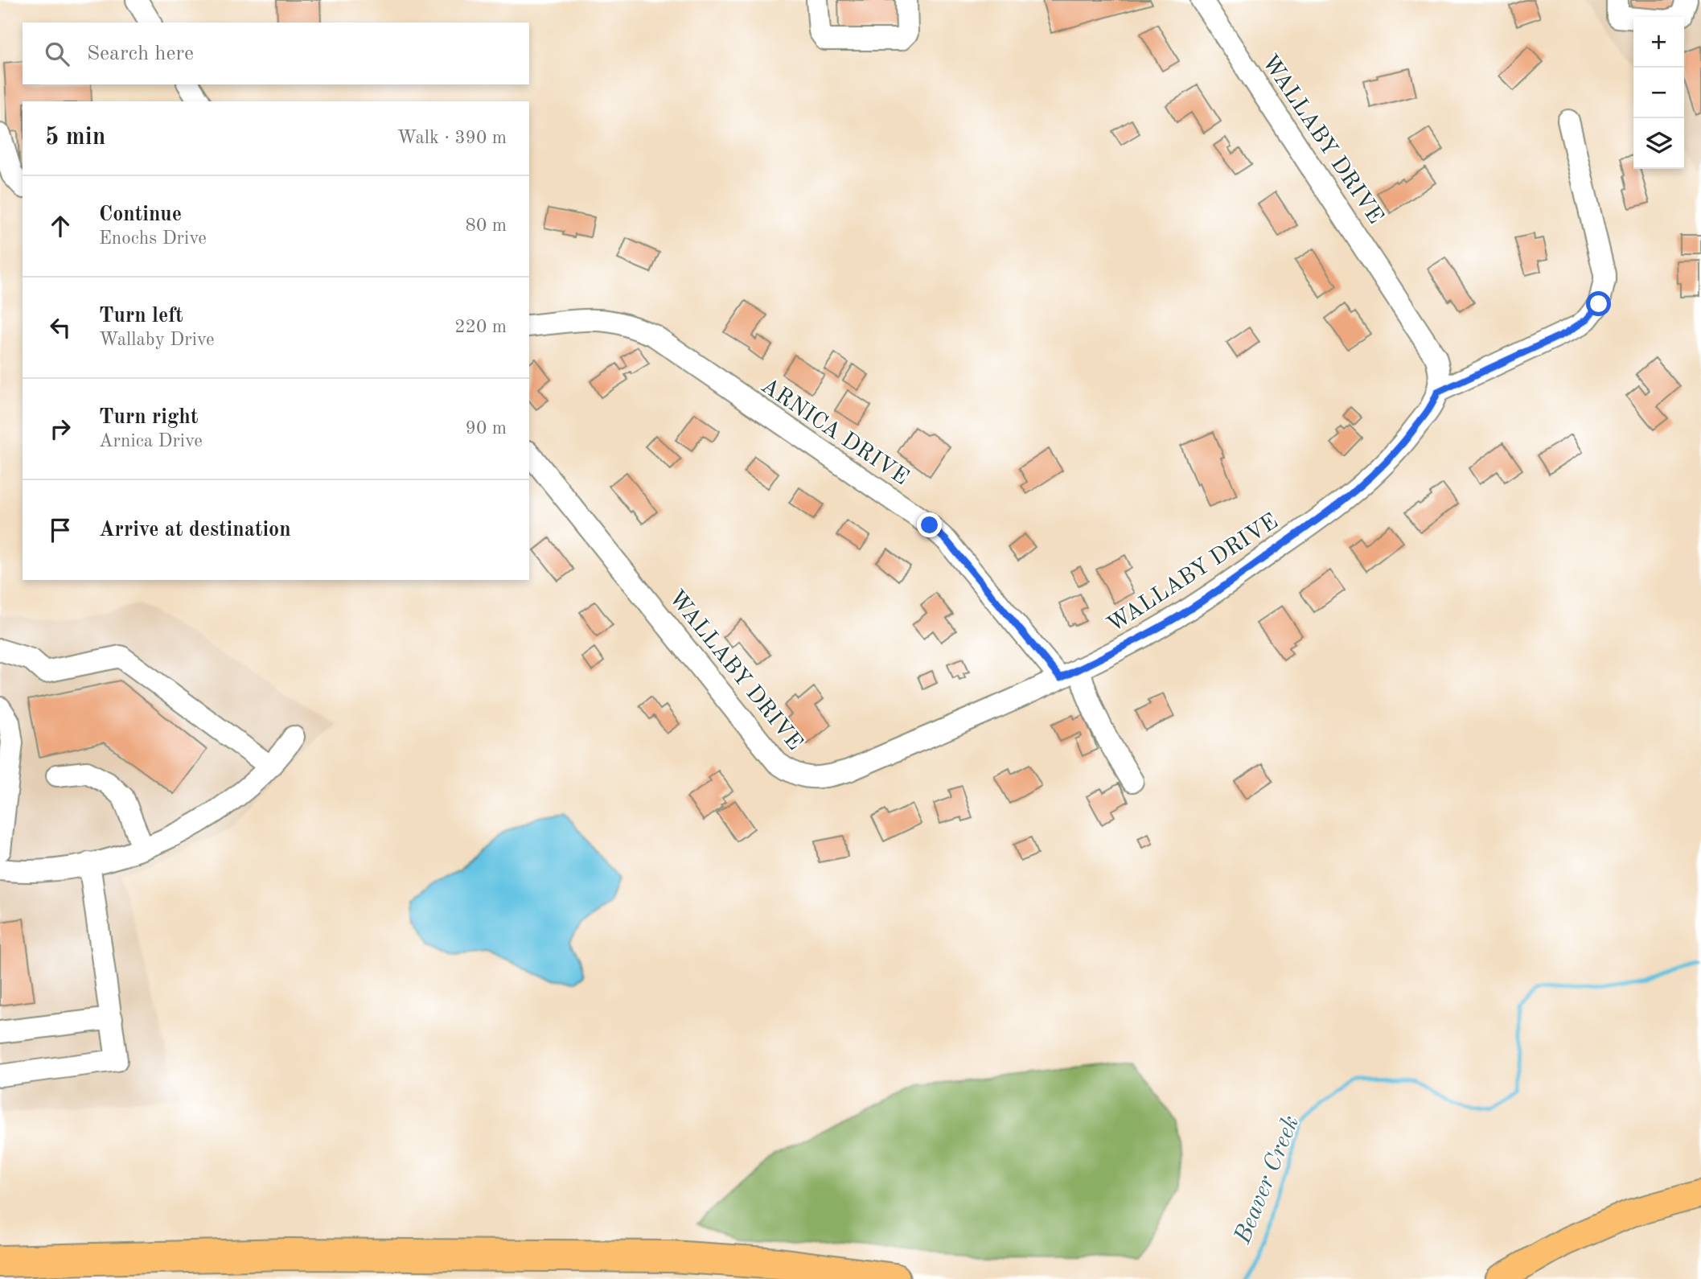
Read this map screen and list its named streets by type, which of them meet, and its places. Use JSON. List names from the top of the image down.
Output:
{
  "streets": {
    "street": ["WALLABY DRIVE", "ARNICA DRIVE"]
  },
  "crossings": [
    ["WALLABY DRIVE", "ARNICA DRIVE"]
  ],
  "water": ["Beaver Creek"],
  "page": {
    "map_buttons": ["+", "−"],
    "search": "Search here",
    "heading": ["5 min", "Walk · 390 m"],
    "list": [
      ["Continue", "Enochs Drive", "80 m"],
      ["Turn left", "Wallaby Drive", "220 m"],
      ["Turn right", "Arnica Drive", "90 m"],
      "Arrive at destination"
    ]
  }
}
